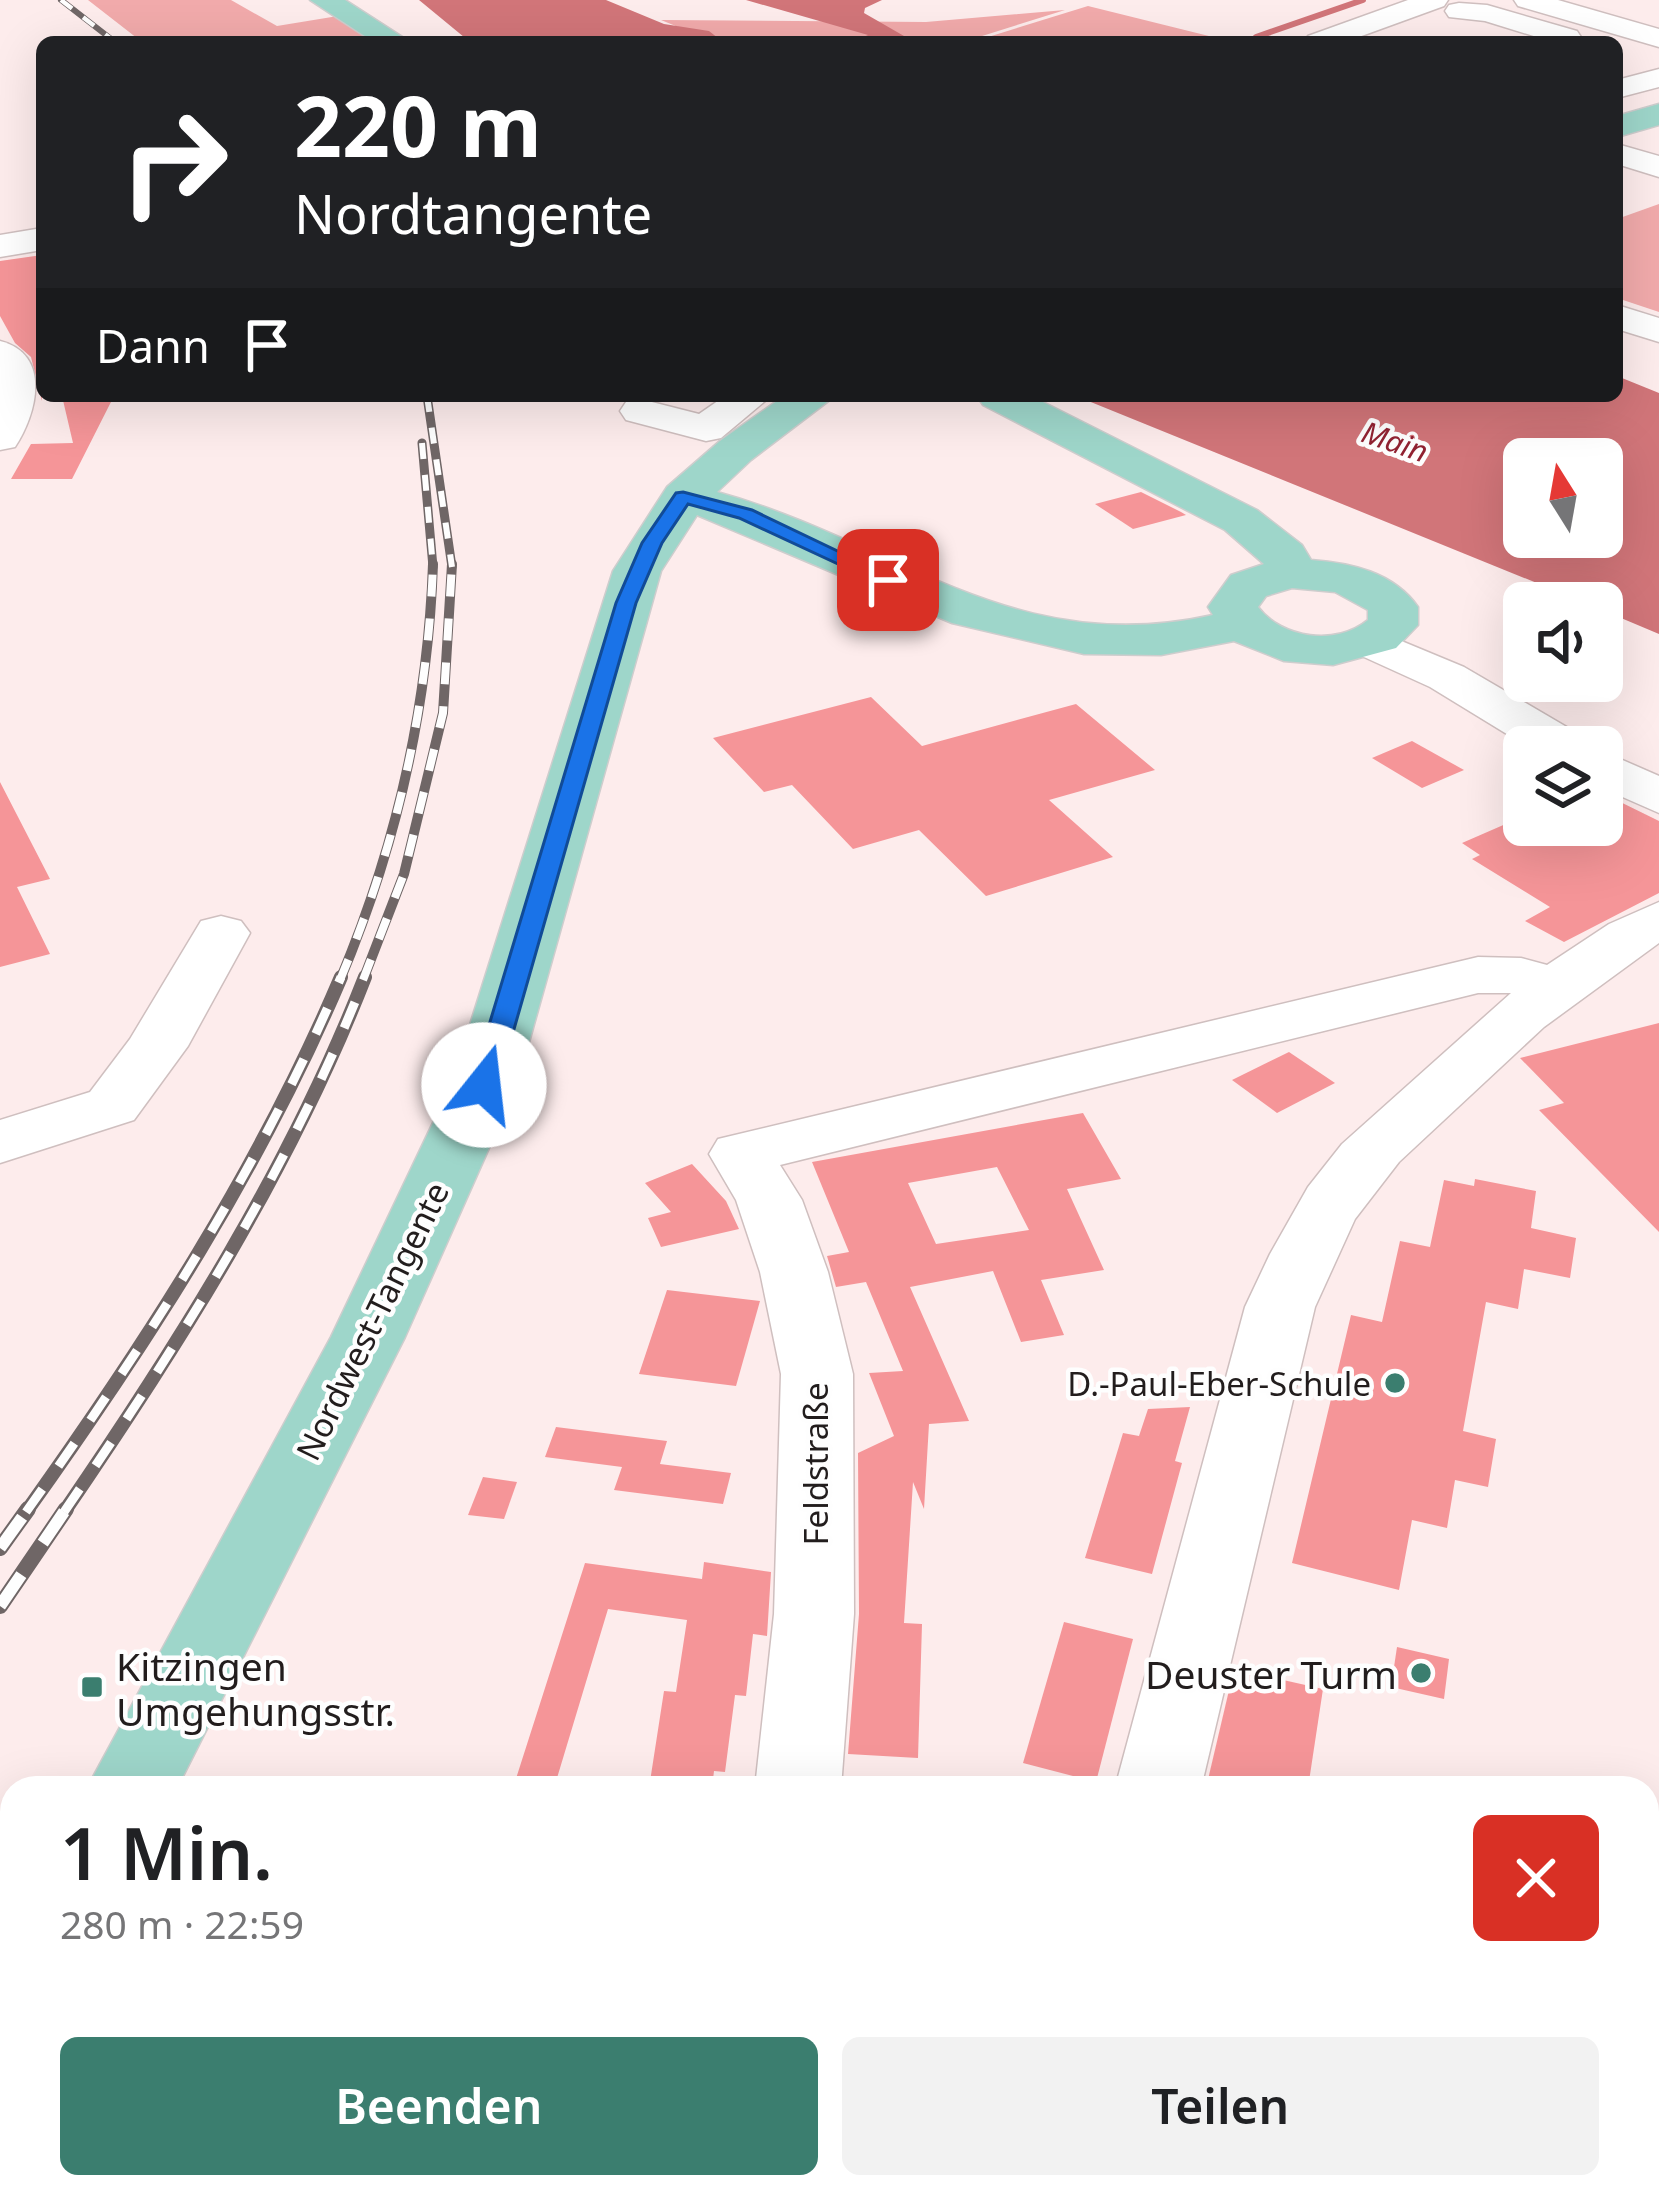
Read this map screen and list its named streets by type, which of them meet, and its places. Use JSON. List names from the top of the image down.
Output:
{
  "streets": {
    "main road": ["Nordwest-Tangente"],
    "street": ["Feldstraße"]
  },
  "water": ["Main"],
  "places": {
    "other": ["D.-Paul-Eber-Schule", "Deuster Turm"],
    "transit": ["Kitzingen Umgehungsstr."]
  },
  "north": "top",
  "page": {
    "turn": ["220 m", "Nordtangente"],
    "then": "Dann",
    "heading": ["1 Min.", "280 m · 22:59"],
    "buttons": ["Beenden", "Teilen"]
  }
}
